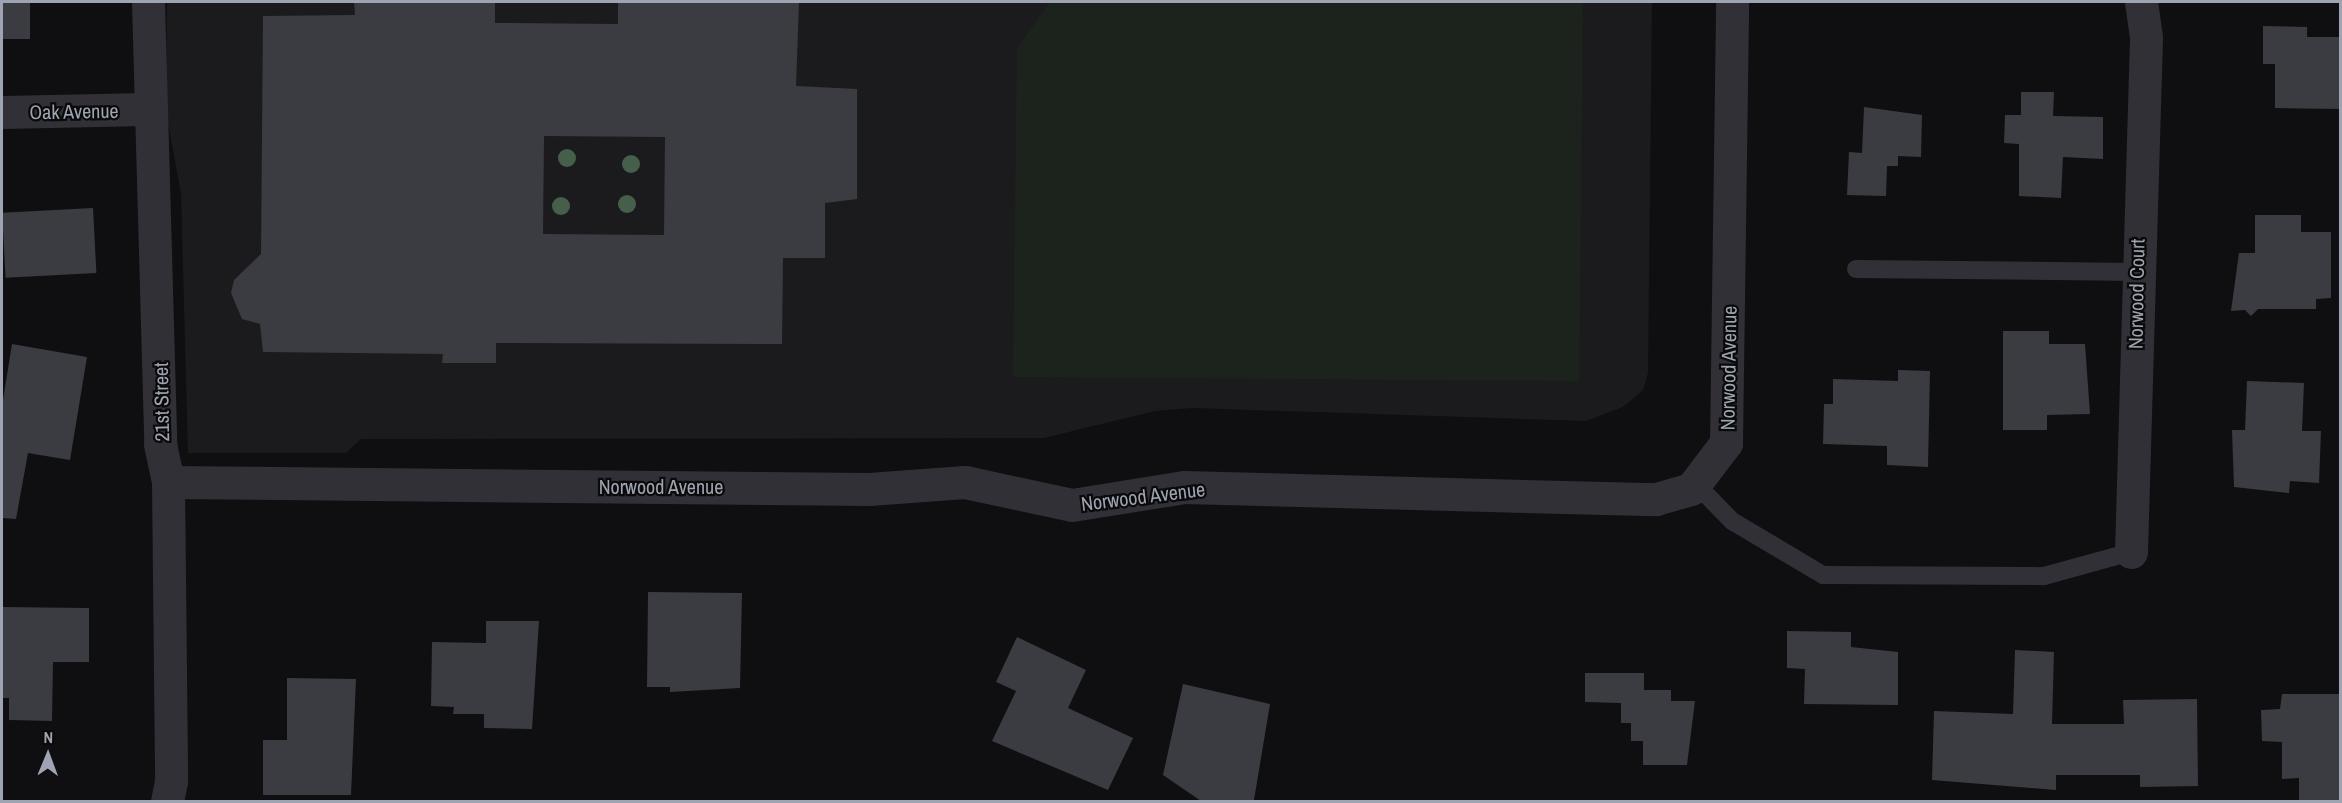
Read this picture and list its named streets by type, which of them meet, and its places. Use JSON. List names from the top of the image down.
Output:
{
  "streets": {
    "street": [
      "Oak Avenue",
      "Norwood Court",
      "Norwood Avenue",
      "21st Street"
    ]
  },
  "crossings": [
    ["Oak Avenue", "21st Street"],
    ["Norwood Avenue", "21st Street"]
  ],
  "north": "top"
}
